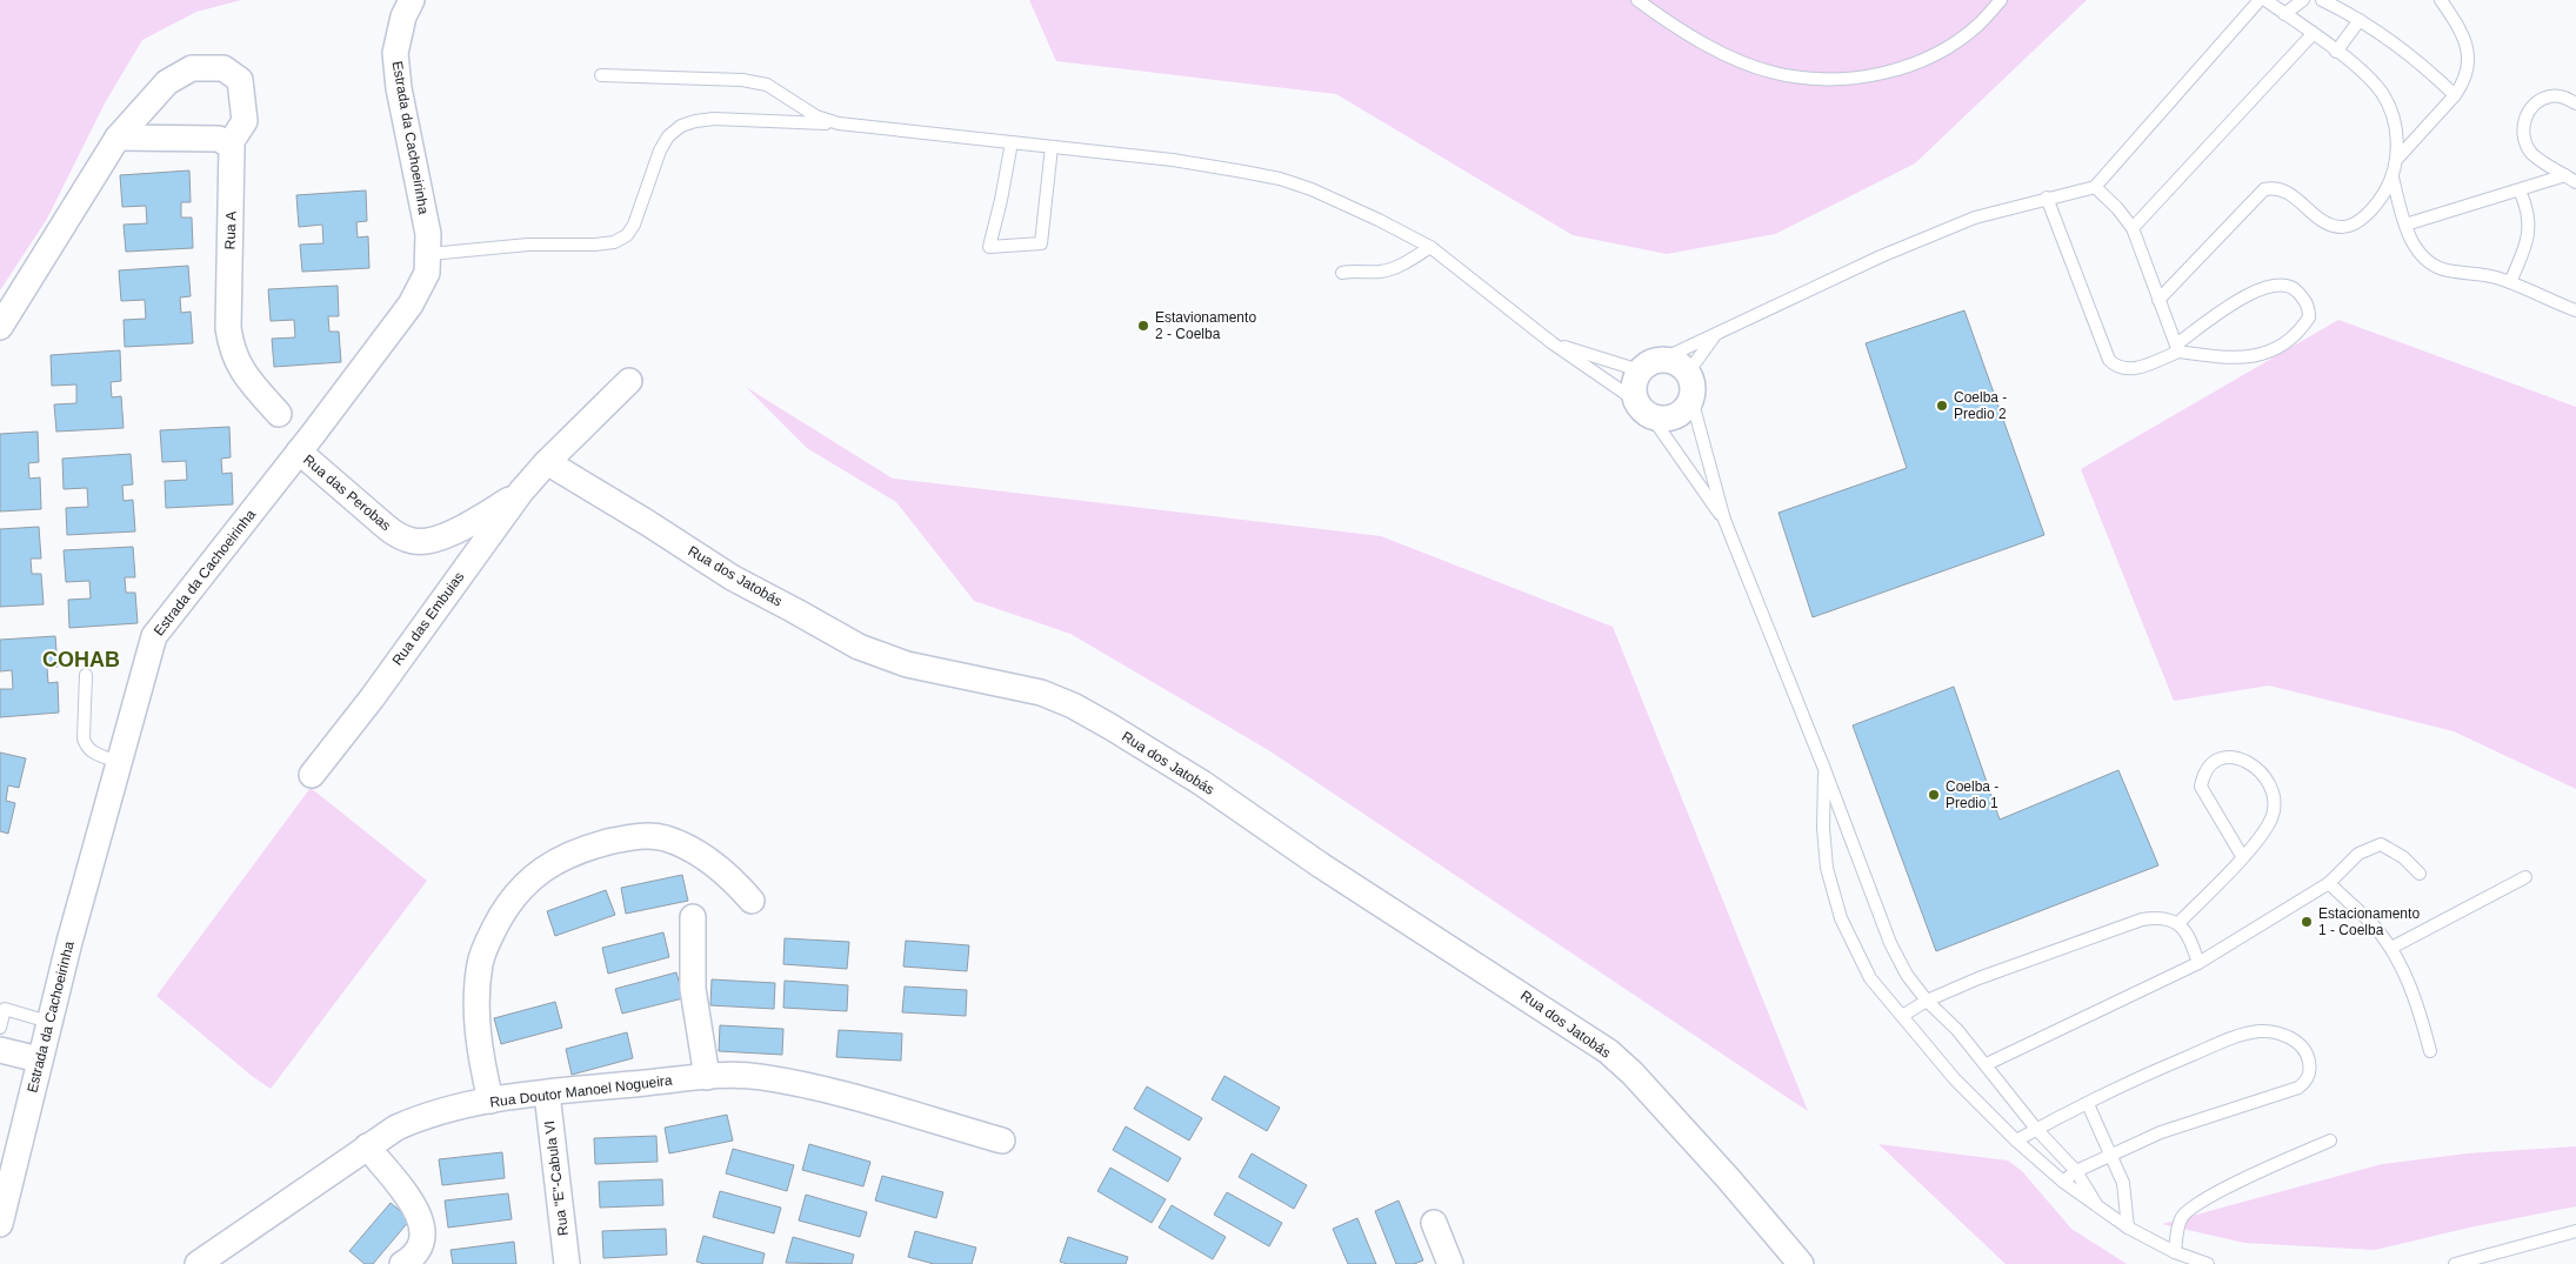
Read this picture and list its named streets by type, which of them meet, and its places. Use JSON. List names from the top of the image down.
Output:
{
  "streets": {
    "street": [
      "Estrada da Cachoeirinha",
      "Rua A",
      "Rua das Perobas",
      "Rua dos Jatobás",
      "Rua das Embuias",
      "Rua Doutor Manoel Nogueira",
      "Rua \"E\"-Cabula VI"
    ]
  },
  "crossings": [
    ["Estrada da Cachoeirinha", "Rua das Perobas"],
    ["Rua das Perobas", "Rua das Embuias"],
    ["Rua dos Jatobás", "Rua das Embuias"],
    ["Rua Doutor Manoel Nogueira", "Rua \"E\"-Cabula VI"]
  ],
  "districts": ["COHAB"],
  "places": [
    "Estavionamento 2 - Coelba",
    "Coelba - Predio 2",
    "Coelba - Predio 1",
    "Estacionamento 1 - Coelba"
  ]
}
